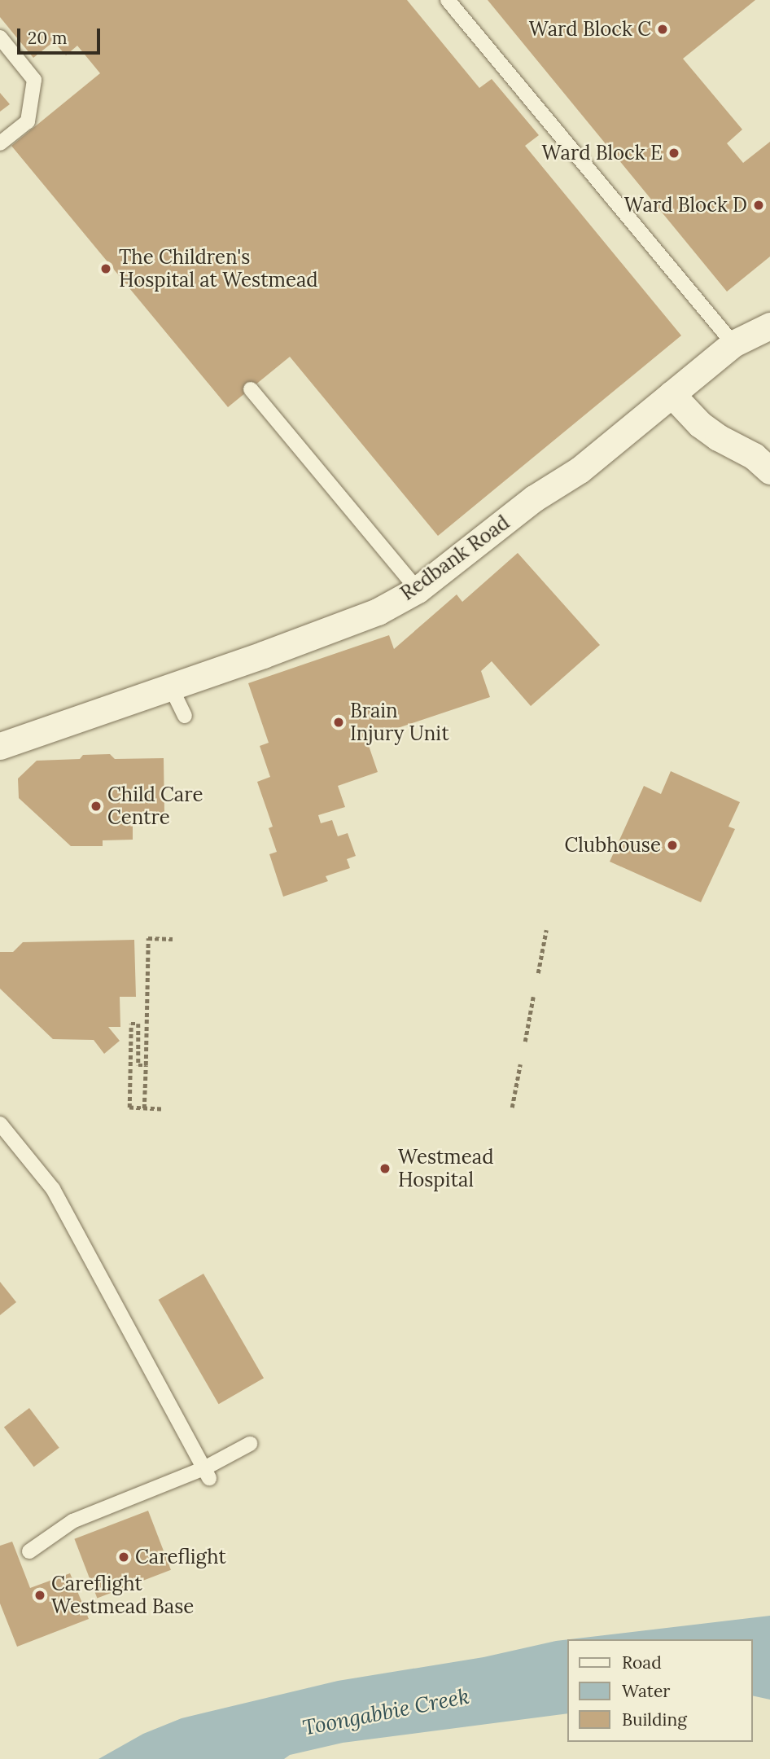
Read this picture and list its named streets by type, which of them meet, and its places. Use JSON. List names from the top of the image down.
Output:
{
  "streets": {
    "street": ["Redbank Road"]
  },
  "water": ["Toongabbie Creek"],
  "places": [
    "Ward Block C",
    "Ward Block E",
    "Ward Block D",
    "The Children's Hospital at Westmead",
    "Brain Injury Unit",
    "Child Care Centre",
    "Clubhouse",
    "Westmead Hospital",
    "Careflight",
    "Careflight Westmead Base"
  ],
  "legend": ["Road", "Water", "Building"],
  "scale_bar": "20 m"
}
